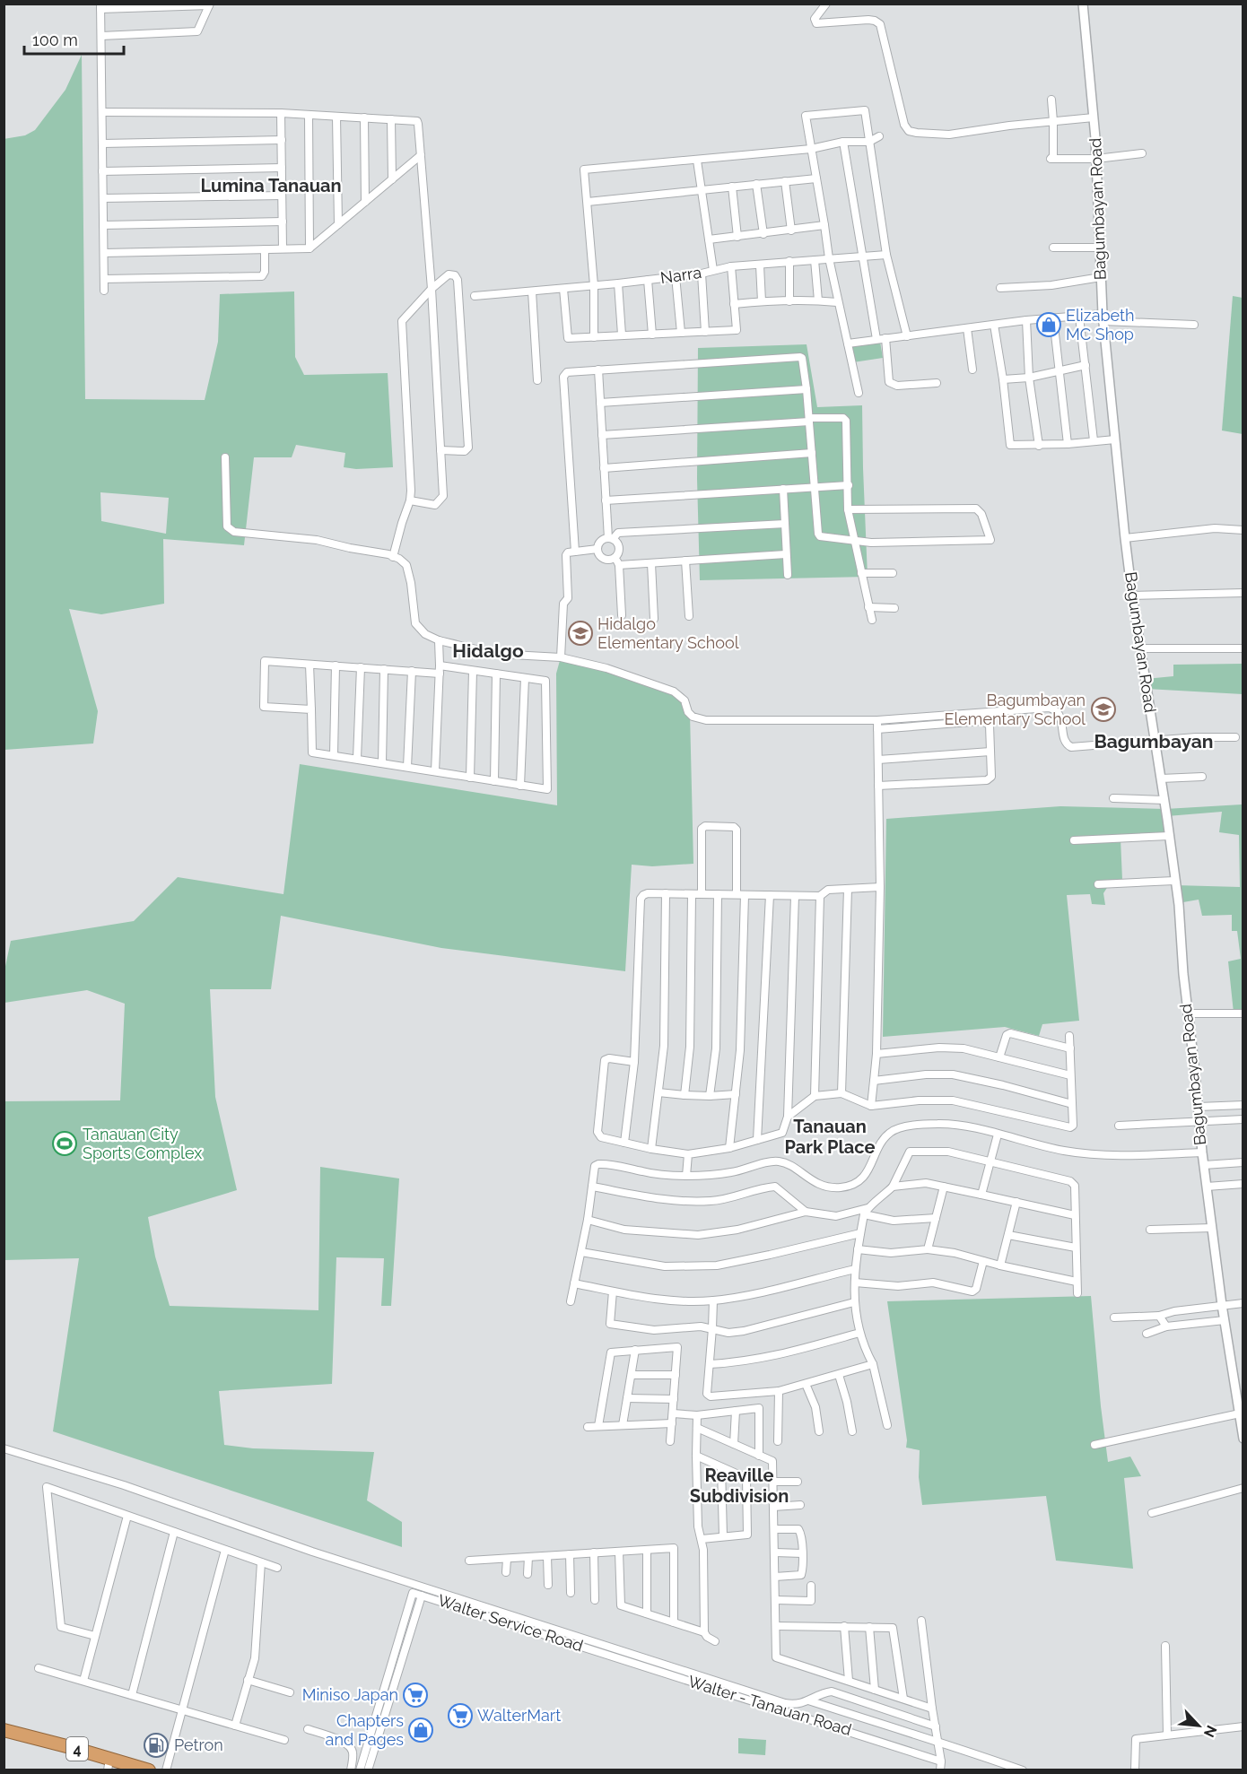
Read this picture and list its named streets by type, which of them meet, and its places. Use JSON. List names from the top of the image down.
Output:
{
  "streets": {
    "highway": ["4"],
    "street": [
      "Bagumbayan Road",
      "Narra",
      "Walter Service Road",
      "Walter - Tanauan Road"
    ]
  },
  "crossings": [
    ["Walter Service Road", "Walter - Tanauan Road"]
  ],
  "districts": [
    "Lumina Tanauan",
    "Hidalgo",
    "Bagumbayan",
    "Tanauan Park Place",
    "Reaville Subdivision"
  ],
  "places": {
    "shop": ["Elizabeth MC Shop", "Chapters and Pages"],
    "school or university": ["Hidalgo Elementary School", "Bagumbayan Elementary School"],
    "sports": ["Tanauan City Sports Complex"],
    "supermarket": ["Miniso Japan", "WalterMart"],
    "fuel station": ["Petron"]
  },
  "scale_bar": "100 m",
  "north": "bottom right"
}
